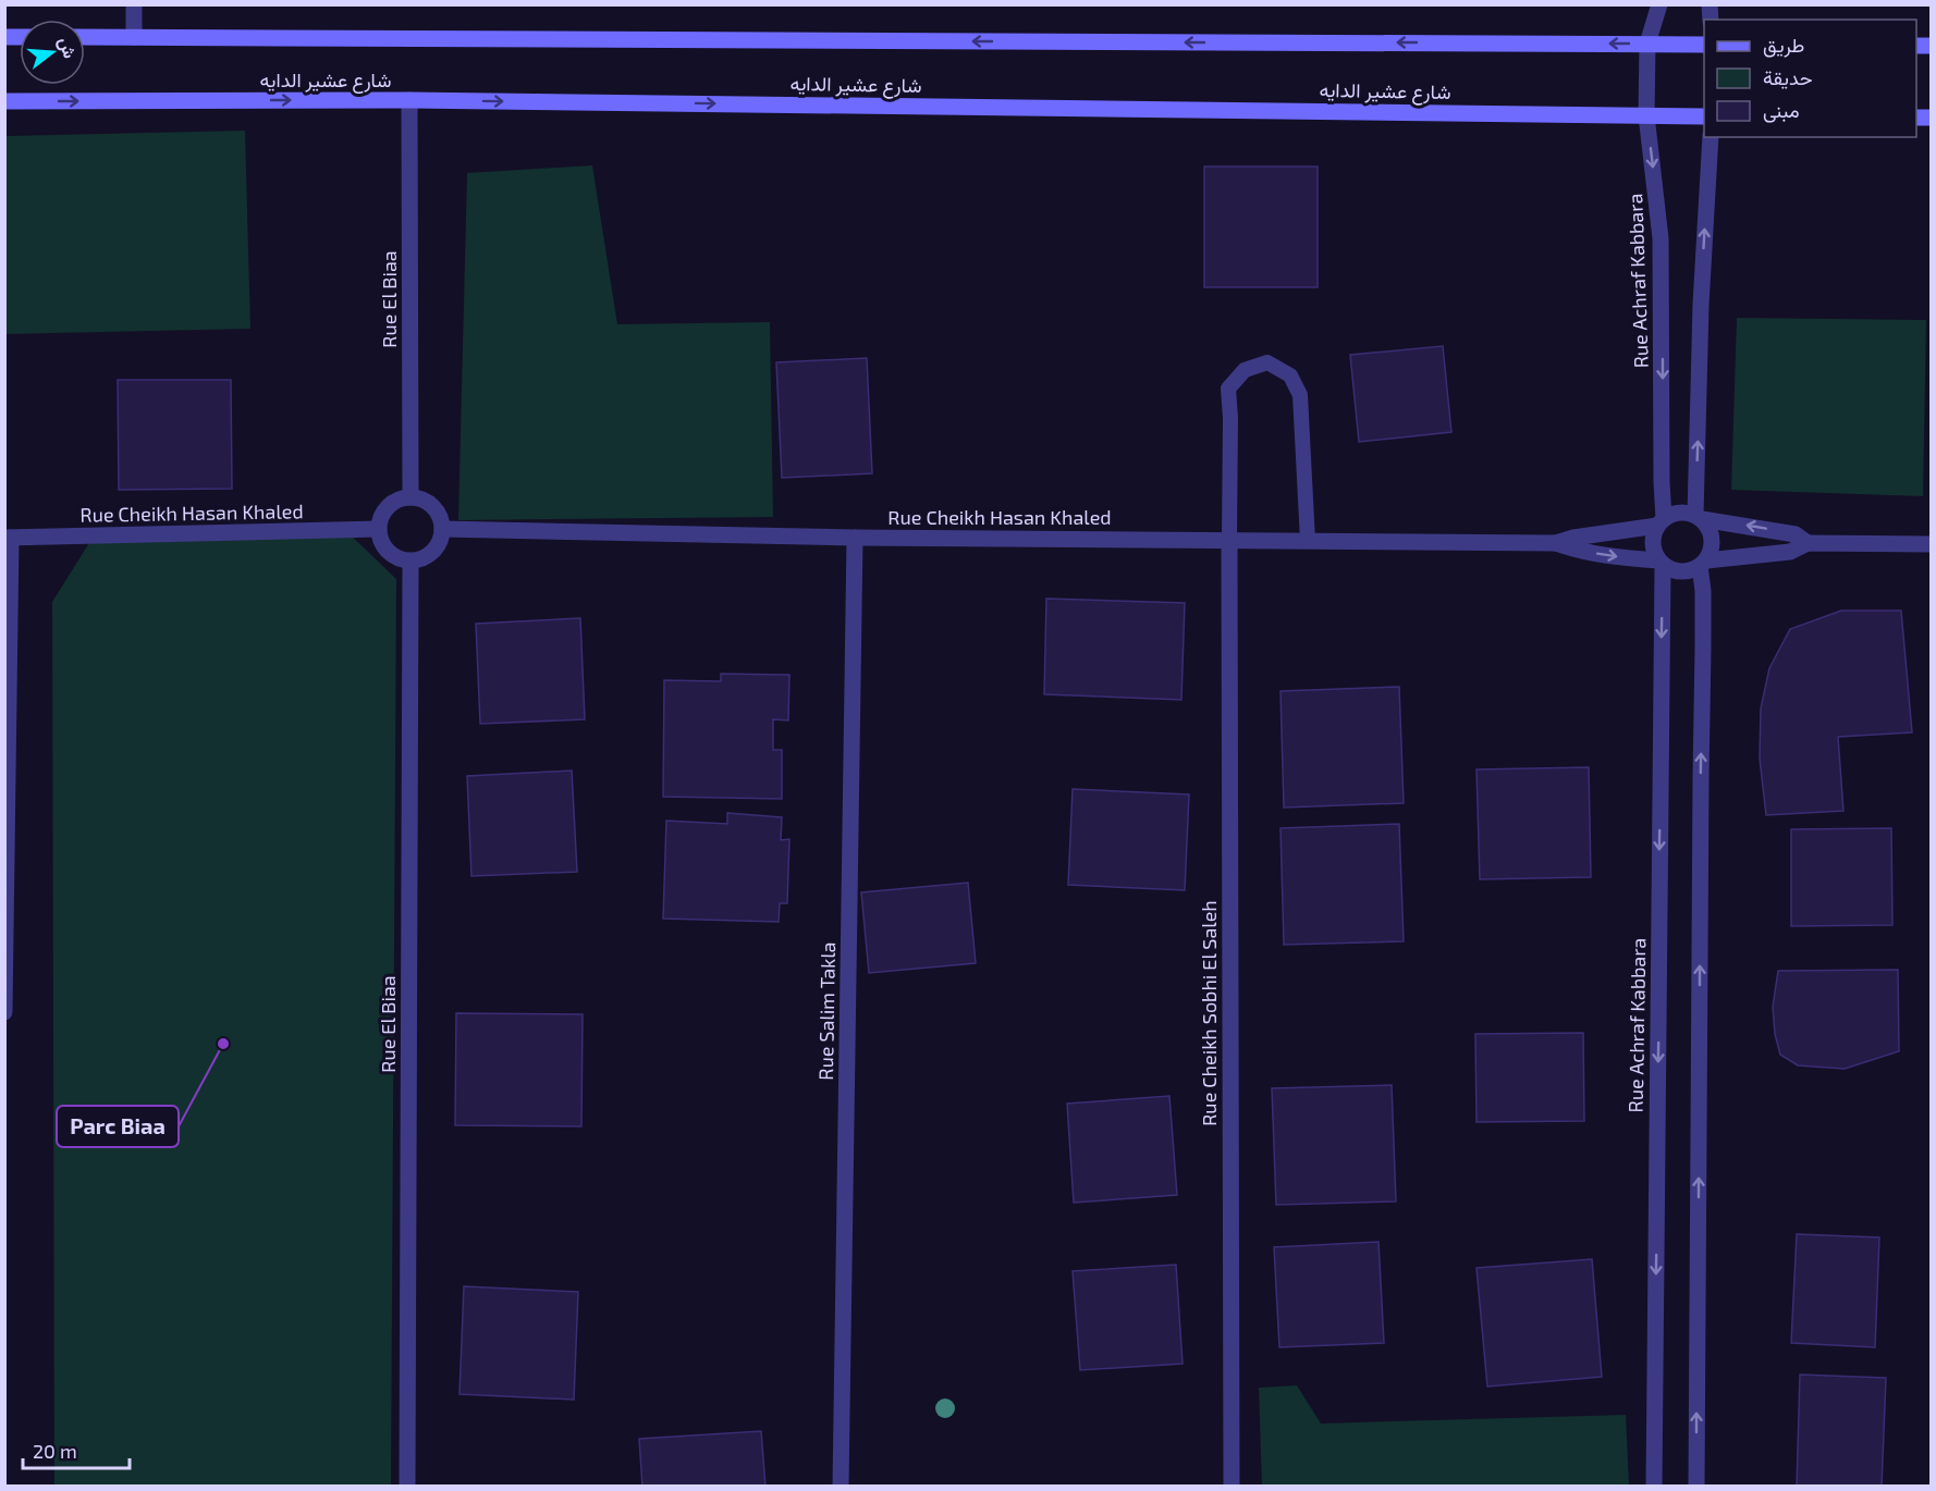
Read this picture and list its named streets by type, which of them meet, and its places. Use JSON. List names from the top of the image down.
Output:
{
  "streets": {
    "street": [
      "شارع عشير الدايه",
      "Rue Achraf Kabbara",
      "Rue El Biaa",
      "Rue Cheikh Hasan Khaled",
      "Rue Salim Takla",
      "Rue Cheikh Sobhi El Saleh"
    ]
  },
  "crossings": [
    ["شارع عشير الدايه", "Rue Achraf Kabbara"],
    ["شارع عشير الدايه", "Rue El Biaa"],
    ["Rue Achraf Kabbara", "Rue Cheikh Hasan Khaled"],
    ["Rue El Biaa", "Rue Cheikh Hasan Khaled"],
    ["Rue Cheikh Hasan Khaled", "Rue Salim Takla"],
    ["Rue Cheikh Hasan Khaled", "Rue Cheikh Sobhi El Saleh"]
  ],
  "places": ["Parc Biaa"],
  "legend": ["طريق", "حديقة", "مبنى"],
  "scale_bar": "20 m",
  "north": "right"
}
